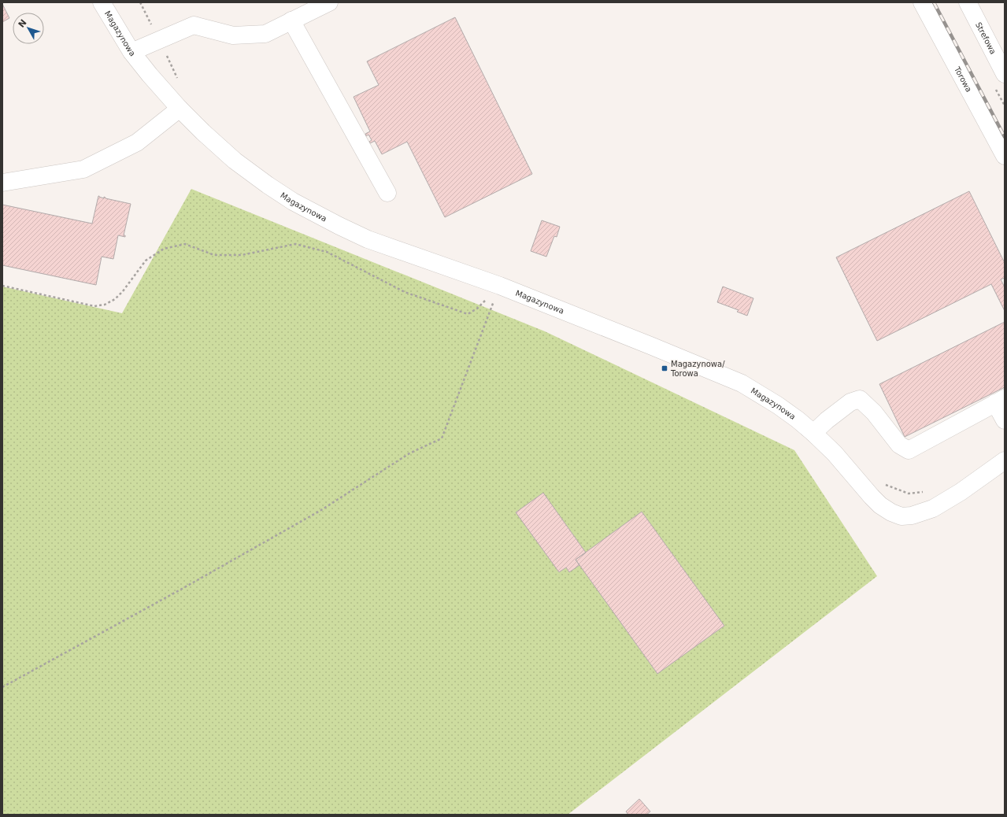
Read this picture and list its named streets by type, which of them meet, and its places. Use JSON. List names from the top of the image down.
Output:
{
  "streets": {
    "street": ["Magazynowa", "Strefowa", "Torowa"]
  },
  "places": {
    "transit": ["Magazynowa/ Torowa"]
  },
  "north": "top left"
}
